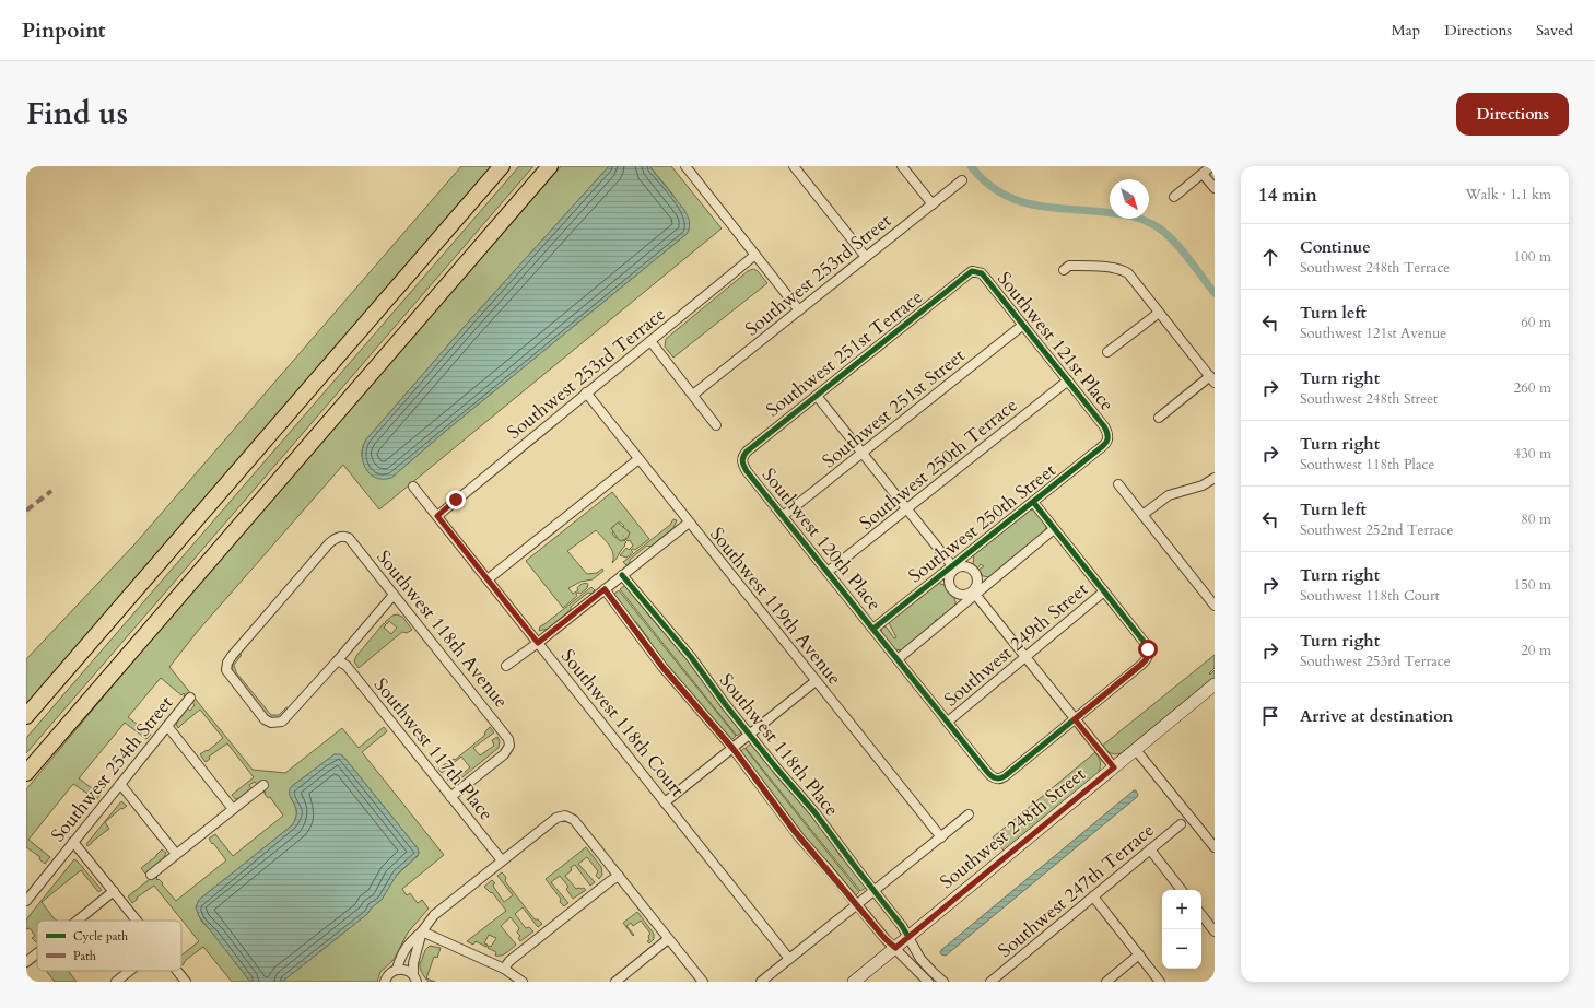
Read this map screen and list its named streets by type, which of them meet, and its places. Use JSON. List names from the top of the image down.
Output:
{
  "streets": {
    "street": [
      "Southwest 253rd Street",
      "Southwest 121st Place",
      "Southwest 251st Terrace",
      "Southwest 253rd Terrace",
      "Southwest 251st Street",
      "Southwest 250th Terrace",
      "Southwest 250th Street",
      "Southwest 120th Place",
      "Southwest 119th Avenue",
      "Southwest 118th Avenue",
      "Southwest 249th Street",
      "Southwest 118th Court",
      "Southwest 118th Place",
      "Southwest 117th Place",
      "Southwest 254th Street",
      "Southwest 248th Street",
      "Southwest 247th Terrace"
    ]
  },
  "crossings": [
    ["Southwest 121st Place", "Southwest 251st Terrace"],
    ["Southwest 121st Place", "Southwest 251st Street"],
    ["Southwest 121st Place", "Southwest 250th Terrace"],
    ["Southwest 121st Place", "Southwest 250th Street"],
    ["Southwest 251st Terrace", "Southwest 120th Place"],
    ["Southwest 253rd Terrace", "Southwest 119th Avenue"],
    ["Southwest 253rd Terrace", "Southwest 118th Court"],
    ["Southwest 251st Street", "Southwest 120th Place"],
    ["Southwest 250th Terrace", "Southwest 120th Place"],
    ["Southwest 250th Street", "Southwest 120th Place"],
    ["Southwest 120th Place", "Southwest 249th Street"],
    ["Southwest 118th Avenue", "Southwest 117th Place"],
    ["Southwest 118th Place", "Southwest 248th Street"]
  ],
  "legend": ["Cycle path", "Path"],
  "north": "bottom right",
  "page": {
    "header": "Pinpoint",
    "nav": ["Map", "Directions", "Saved"],
    "title": "Find us",
    "buttons": "Directions",
    "heading": ["14 min", "Walk · 1.1 km"],
    "list": [
      ["Continue", "Southwest 248th Terrace", "100 m"],
      ["Turn left", "Southwest 121st Avenue", "60 m"],
      ["Turn right", "Southwest 248th Street", "260 m"],
      ["Turn right", "Southwest 118th Place", "430 m"],
      ["Turn left", "Southwest 252nd Terrace", "80 m"],
      ["Turn right", "Southwest 118th Court", "150 m"],
      ["Turn right", "Southwest 253rd Terrace", "20 m"],
      "Arrive at destination"
    ],
    "map_buttons": ["+", "−"]
  }
}
